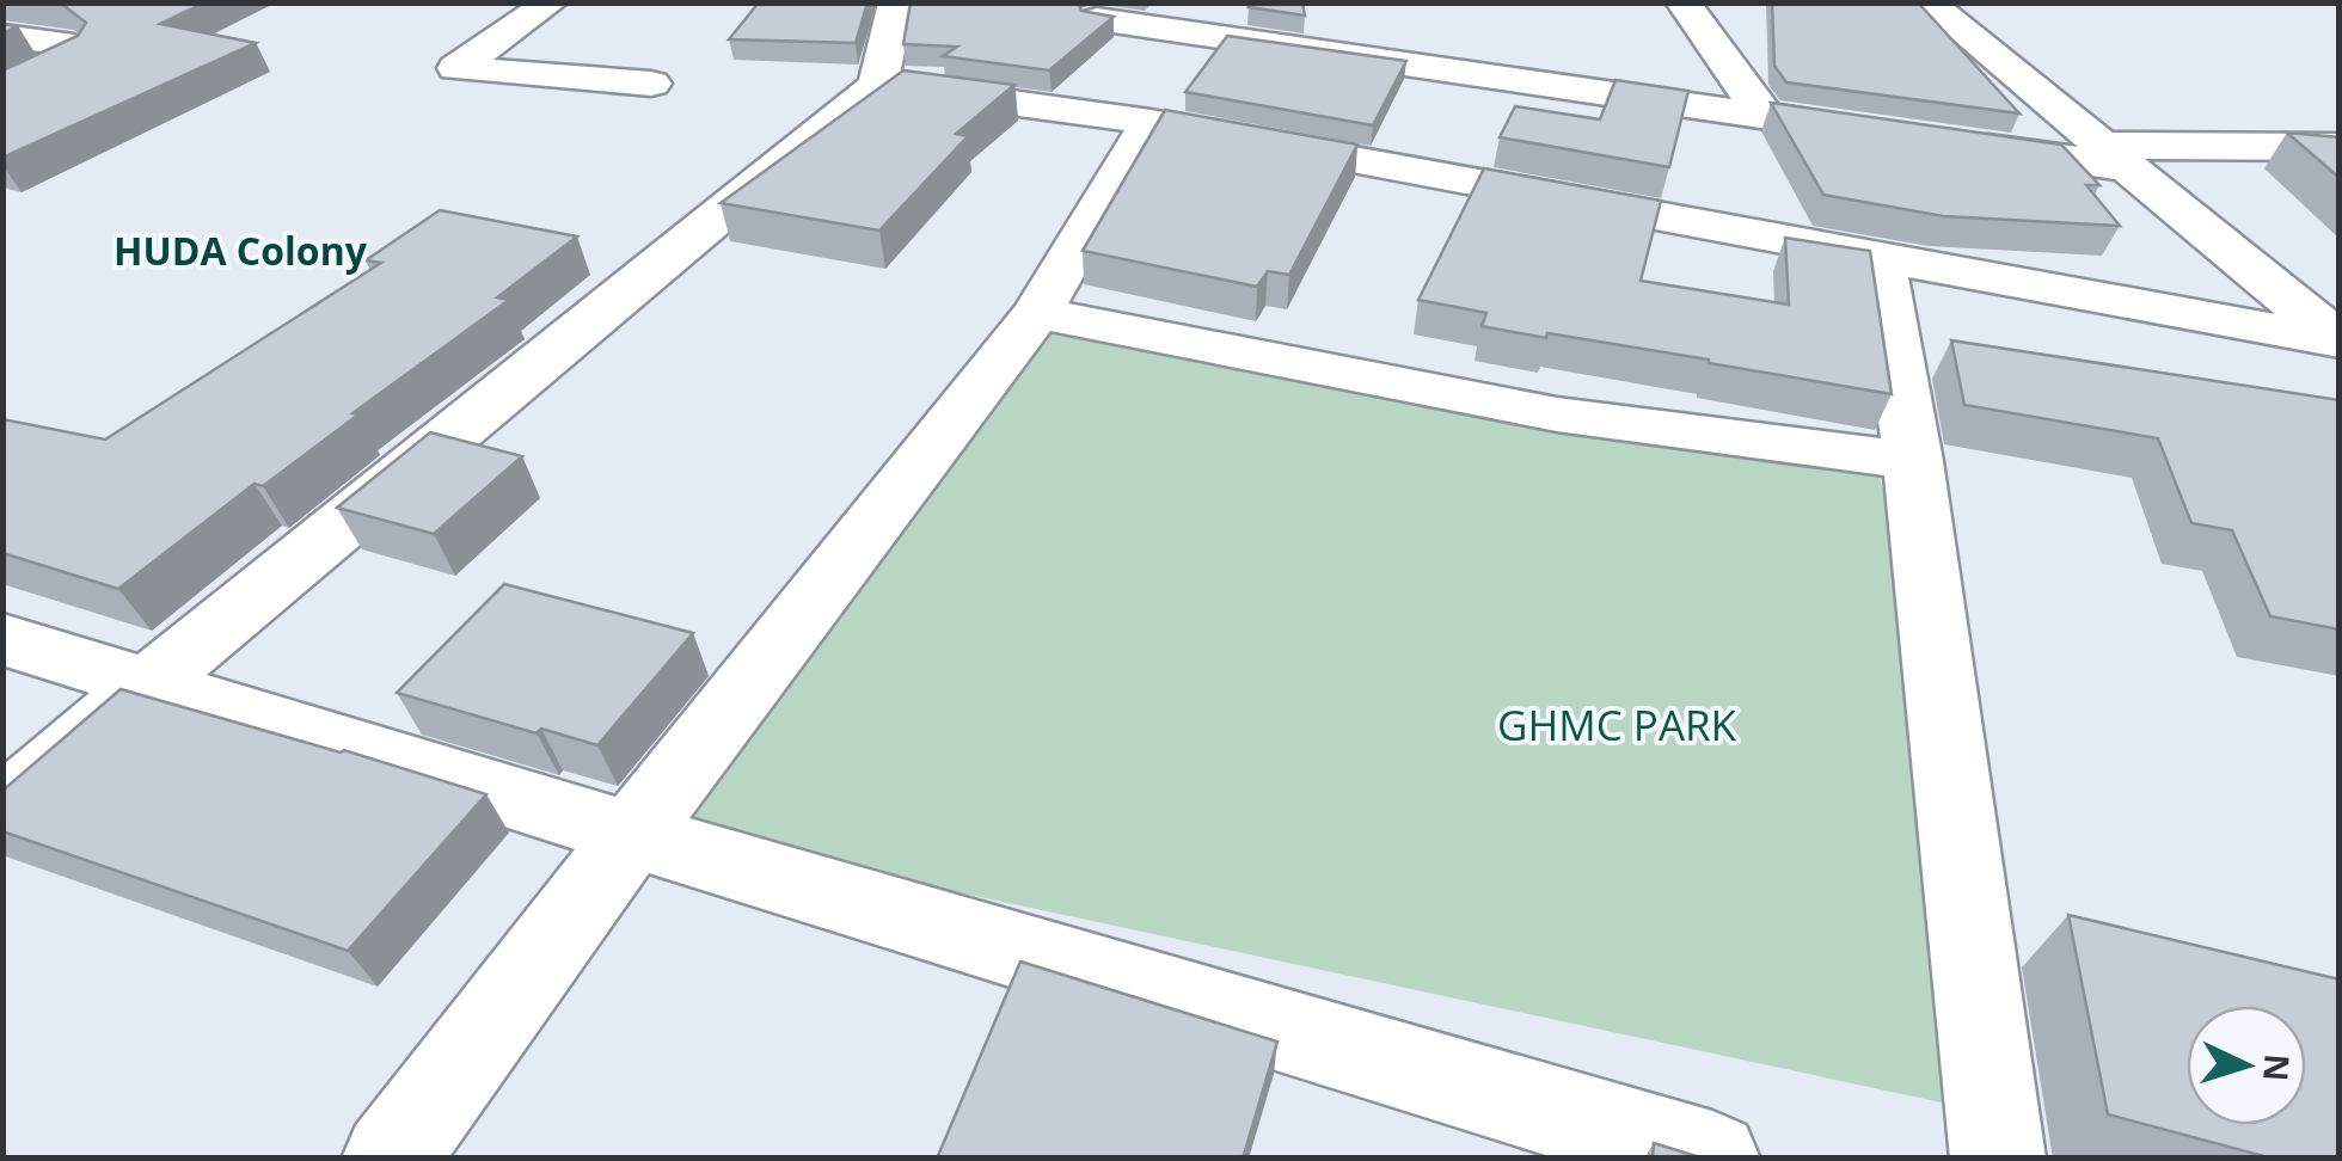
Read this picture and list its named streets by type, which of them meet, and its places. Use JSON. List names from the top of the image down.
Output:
{
  "districts": ["HUDA Colony"],
  "parks": ["GHMC PARK"],
  "north": "right"
}
